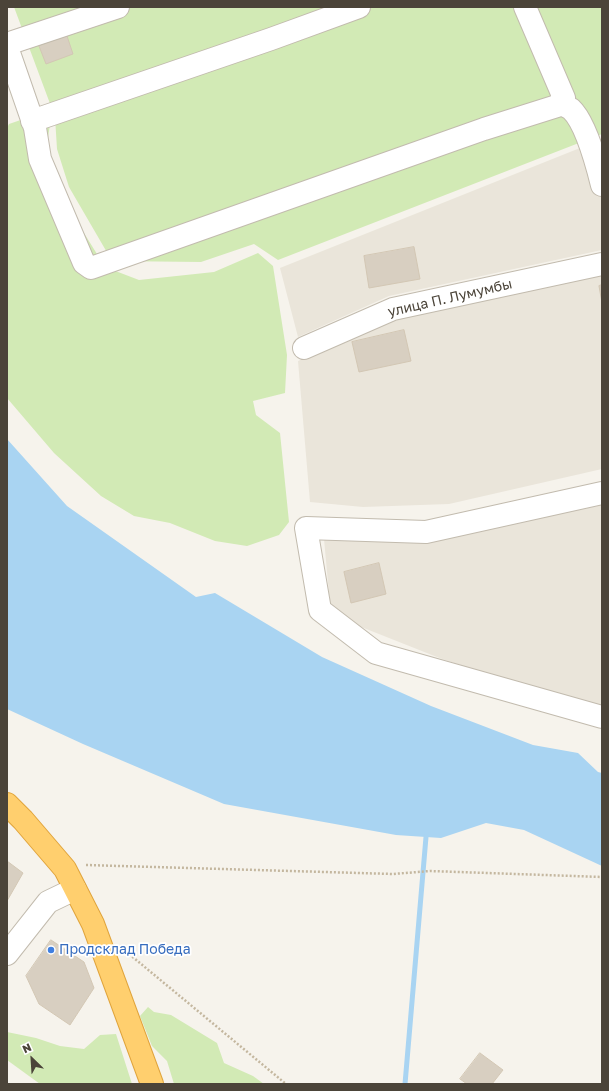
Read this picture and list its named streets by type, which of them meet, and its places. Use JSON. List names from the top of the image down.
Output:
{
  "streets": {
    "street": ["улица П. Лумумбы"]
  },
  "places": ["Продсклад Победа"],
  "north": "top left"
}
